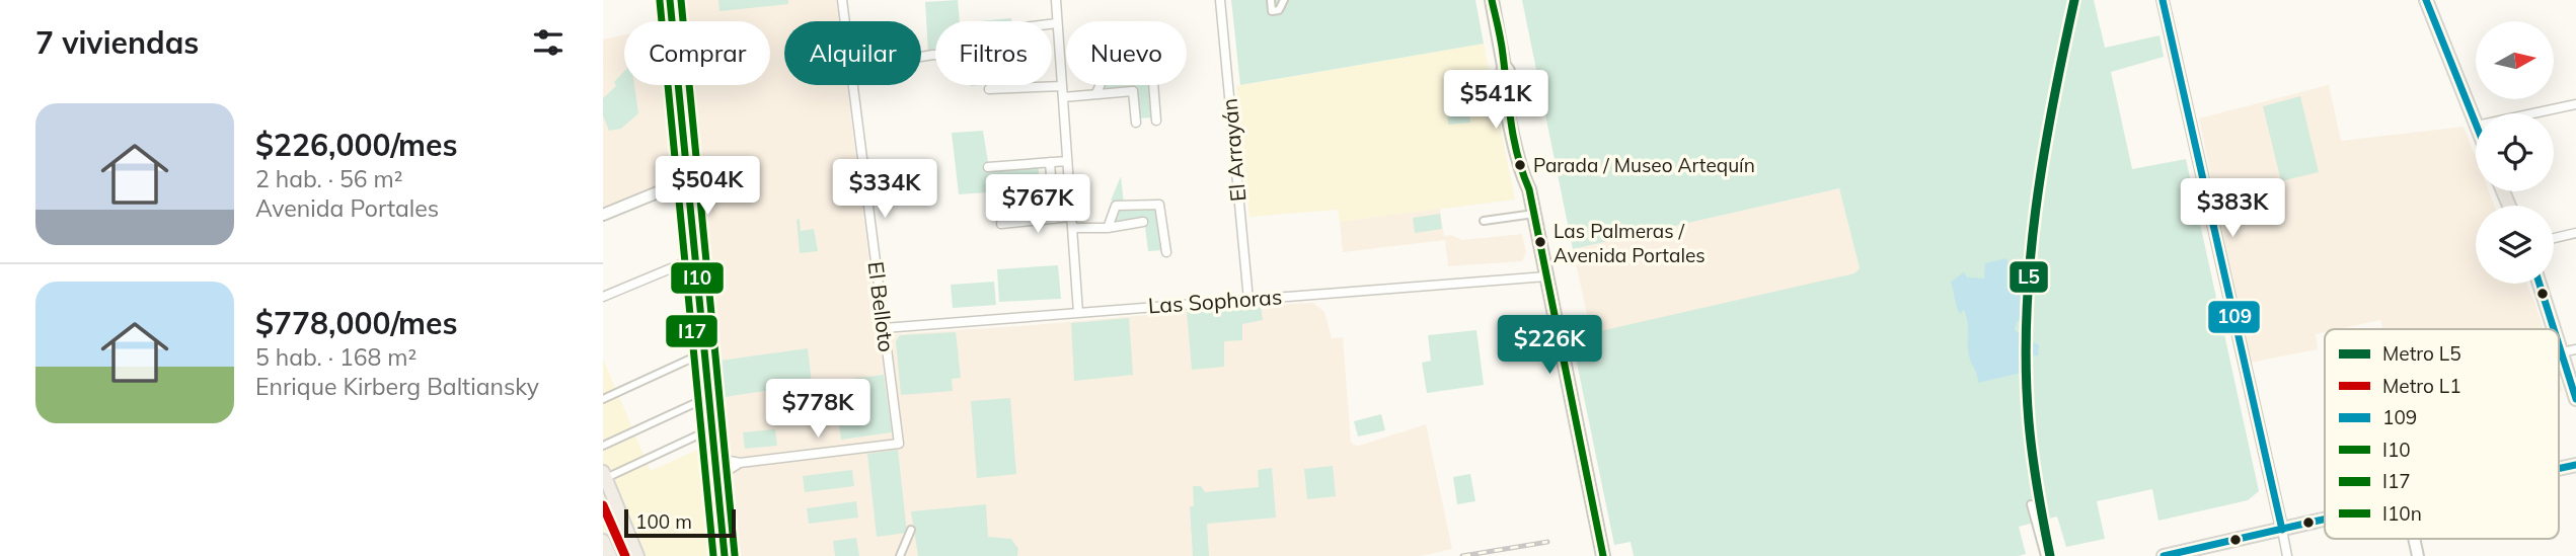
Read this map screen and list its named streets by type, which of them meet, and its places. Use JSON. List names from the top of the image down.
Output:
{
  "streets": {
    "street": ["El Arrayán", "Las Sophoras", "El Belloto"]
  },
  "crossings": [
    ["El Arrayán", "Las Sophoras"],
    ["Las Sophoras", "El Belloto"]
  ],
  "places": ["Parada / Museo Artequín", "Las Palmeras / Avenida Portales"],
  "lines": [
    "metro line L5",
    "transit line 109",
    "transit line I10",
    "transit line I10n",
    "transit line I17",
    "metro line L1"
  ],
  "legend": [
    "Metro L5",
    "Metro L1",
    "109",
    "I10",
    "I17",
    "I10n"
  ],
  "scale_bar": "100 m",
  "north": "right",
  "page": {
    "heading": "7 viviendas",
    "chip": [
      "Comprar",
      "Alquilar",
      "Filtros",
      "Nuevo"
    ],
    "price": [
      "$541K",
      "$504K",
      "$334K",
      "$767K",
      "$383K",
      "$226K",
      "$778K"
    ],
    "list": [
      {
        "name": "$226,000/mes",
        "note": "2 hab. · 56 m² · Avenida Portales"
      },
      {
        "name": "$778,000/mes",
        "note": "5 hab. · 168 m² · Enrique Kirberg Baltiansky"
      }
    ],
    "scale": "100 m"
  }
}
